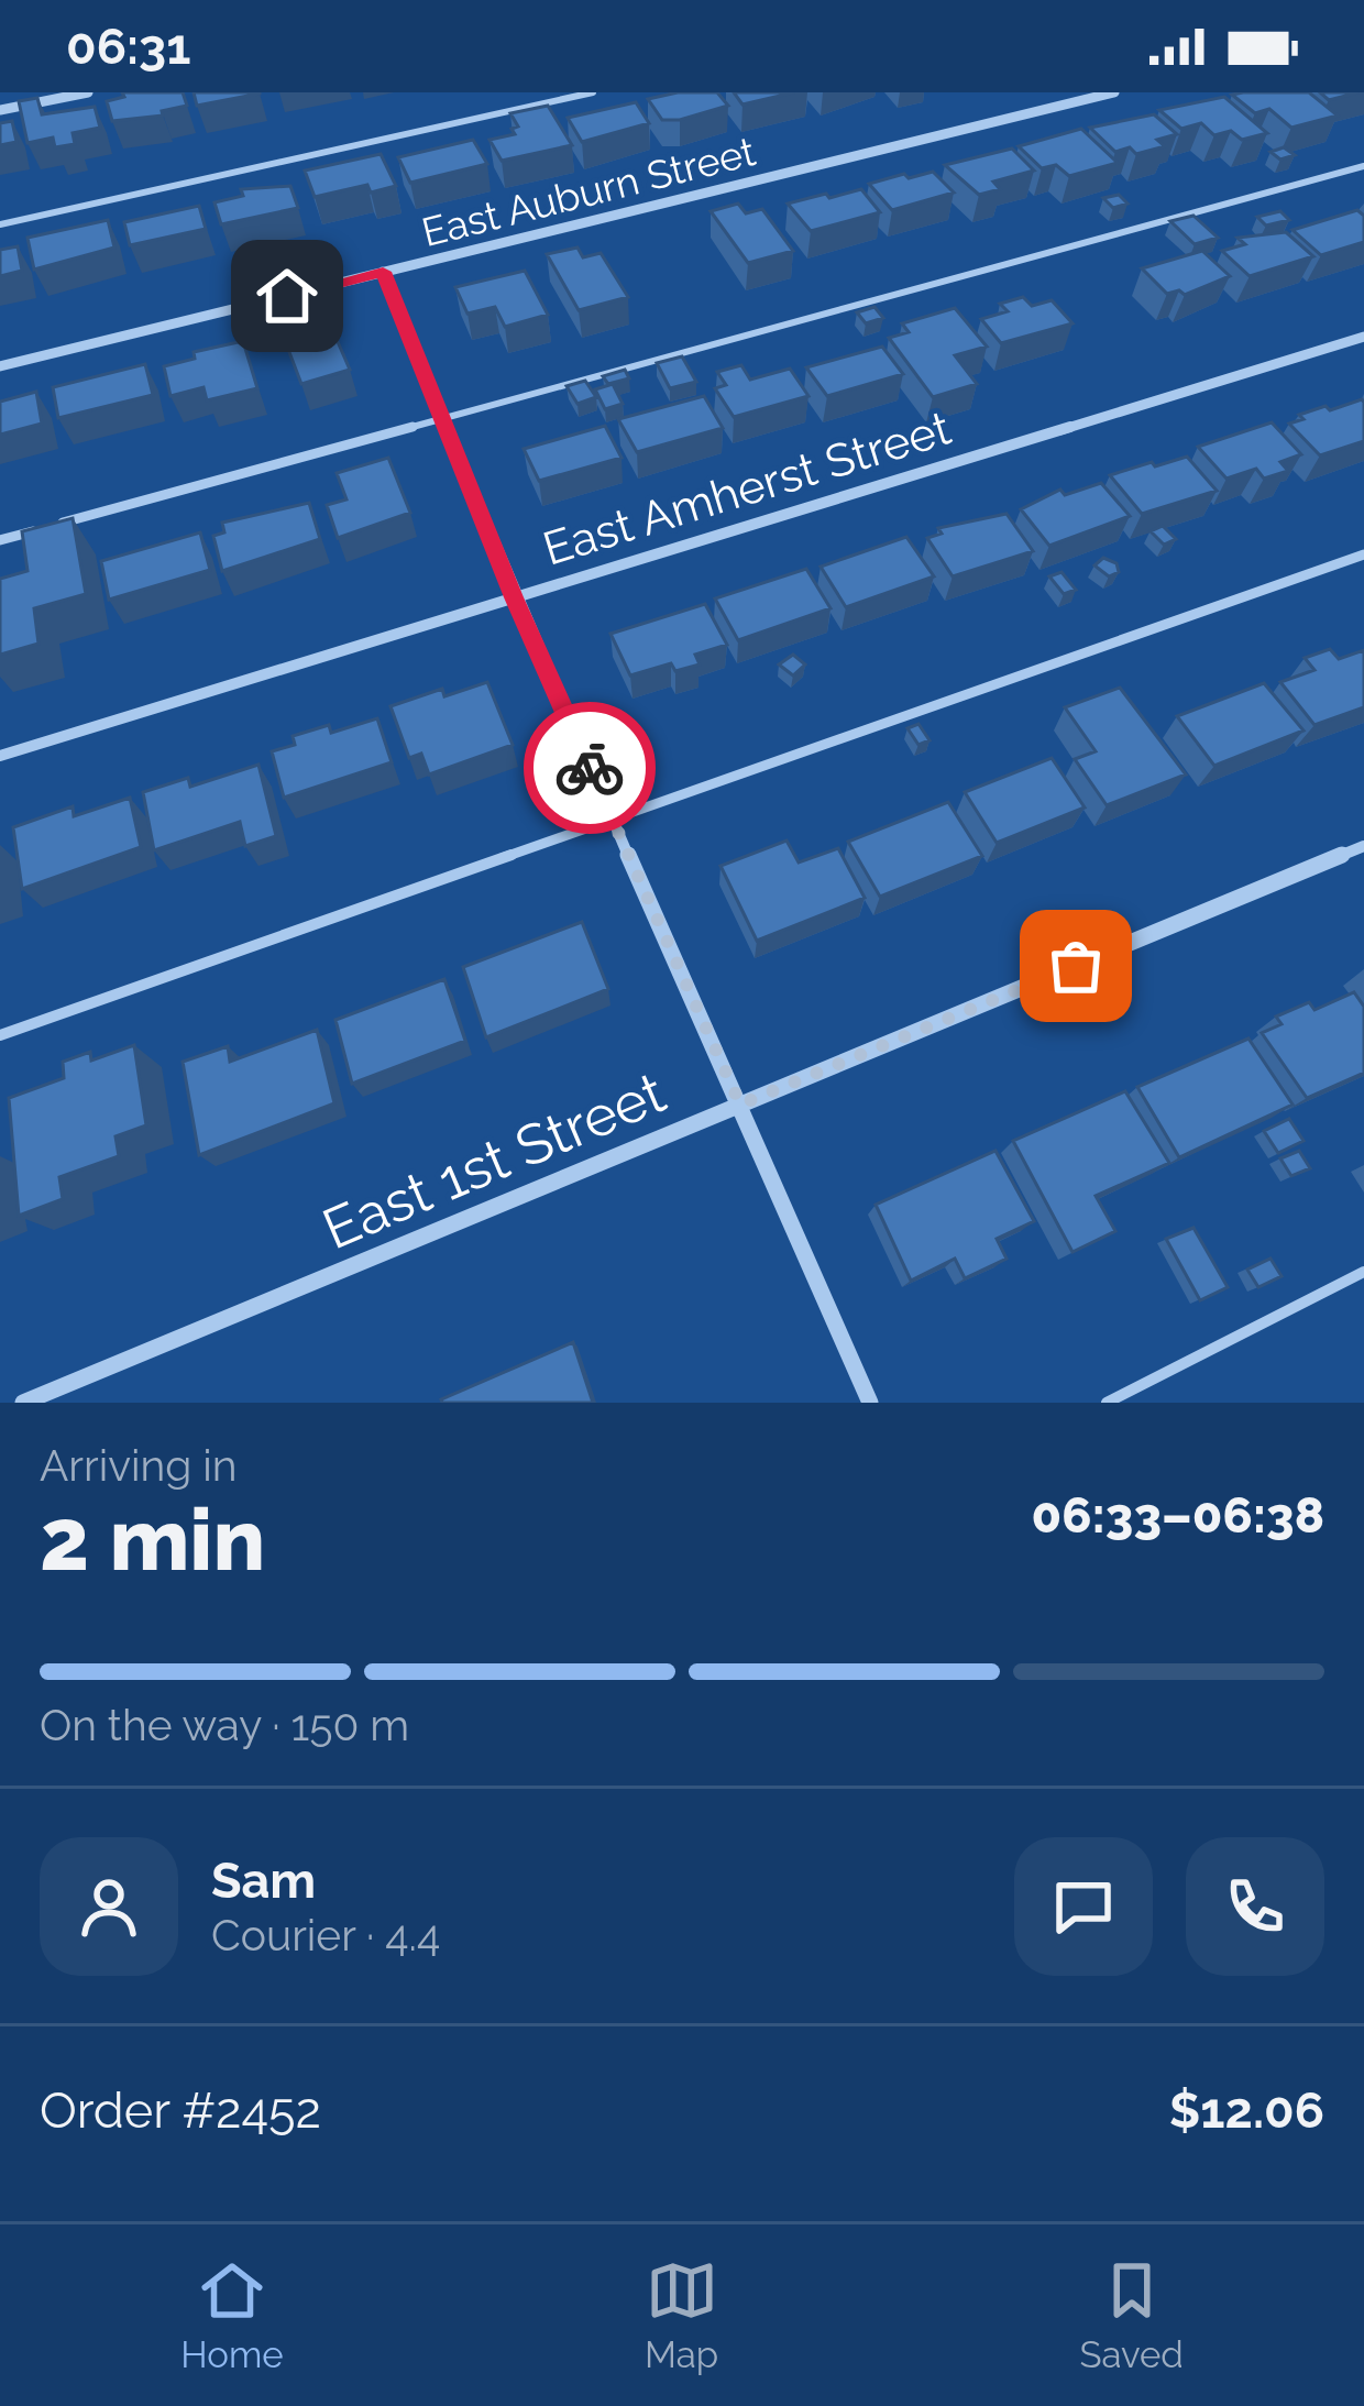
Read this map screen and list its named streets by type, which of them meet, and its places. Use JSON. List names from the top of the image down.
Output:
{
  "streets": {
    "street": ["East Auburn Street", "East Amherst Street", "East 1st Street"]
  },
  "page": {
    "status": "06:31",
    "heading": ["2 min", "Arriving in", "06:33–06:38"],
    "panel": [
      "Sam",
      "Courier · 4.4",
      "Order #2452",
      "$12.06"
    ],
    "bar": "On the way · 150 m",
    "tabs": ["Home", "Map", "Saved"]
  }
}
